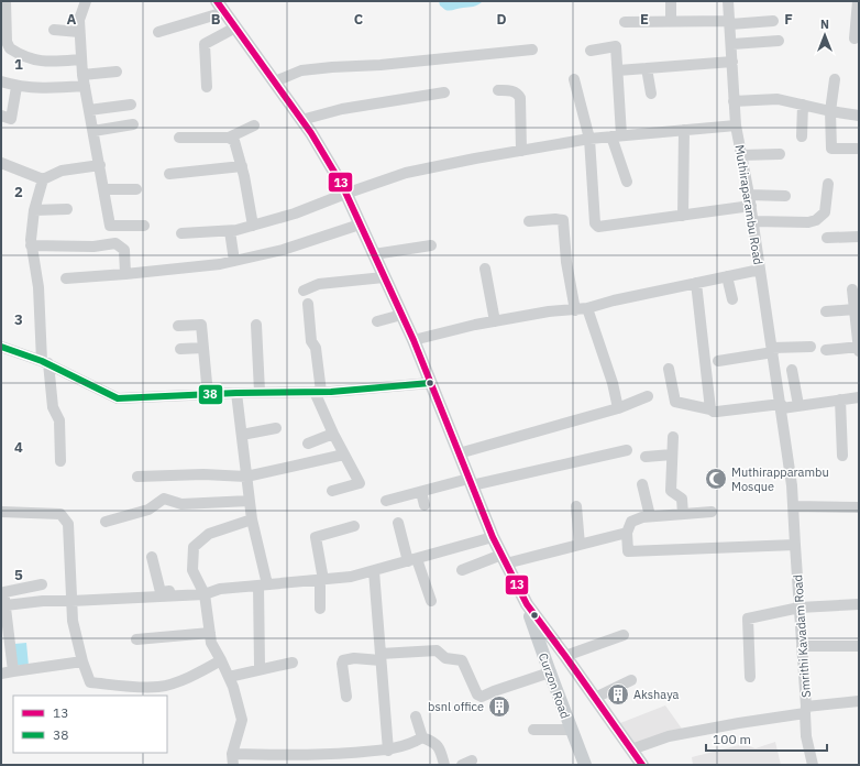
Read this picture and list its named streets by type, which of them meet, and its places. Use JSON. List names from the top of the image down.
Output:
{
  "streets": {
    "main road": ["Curzon Road"],
    "street": ["Muthiraparambu Road", "Smrithi Kavadam Road"]
  },
  "crossings": [
    ["Muthiraparambu Road", "Smrithi Kavadam Road"]
  ],
  "places": {
    "mosque": ["Muthirapparambu Mosque"],
    "building": ["Akshaya", "bsnl office"]
  },
  "lines": ["transit line 13", "transit line 38"],
  "legend": ["13", "38"],
  "scale_bar": "100 m",
  "north": "top",
  "grid": {
    "columns": [
      "A",
      "B",
      "C",
      "D",
      "E",
      "F"
    ],
    "rows": [
      "1",
      "2",
      "3",
      "4",
      "5"
    ]
  }
}
